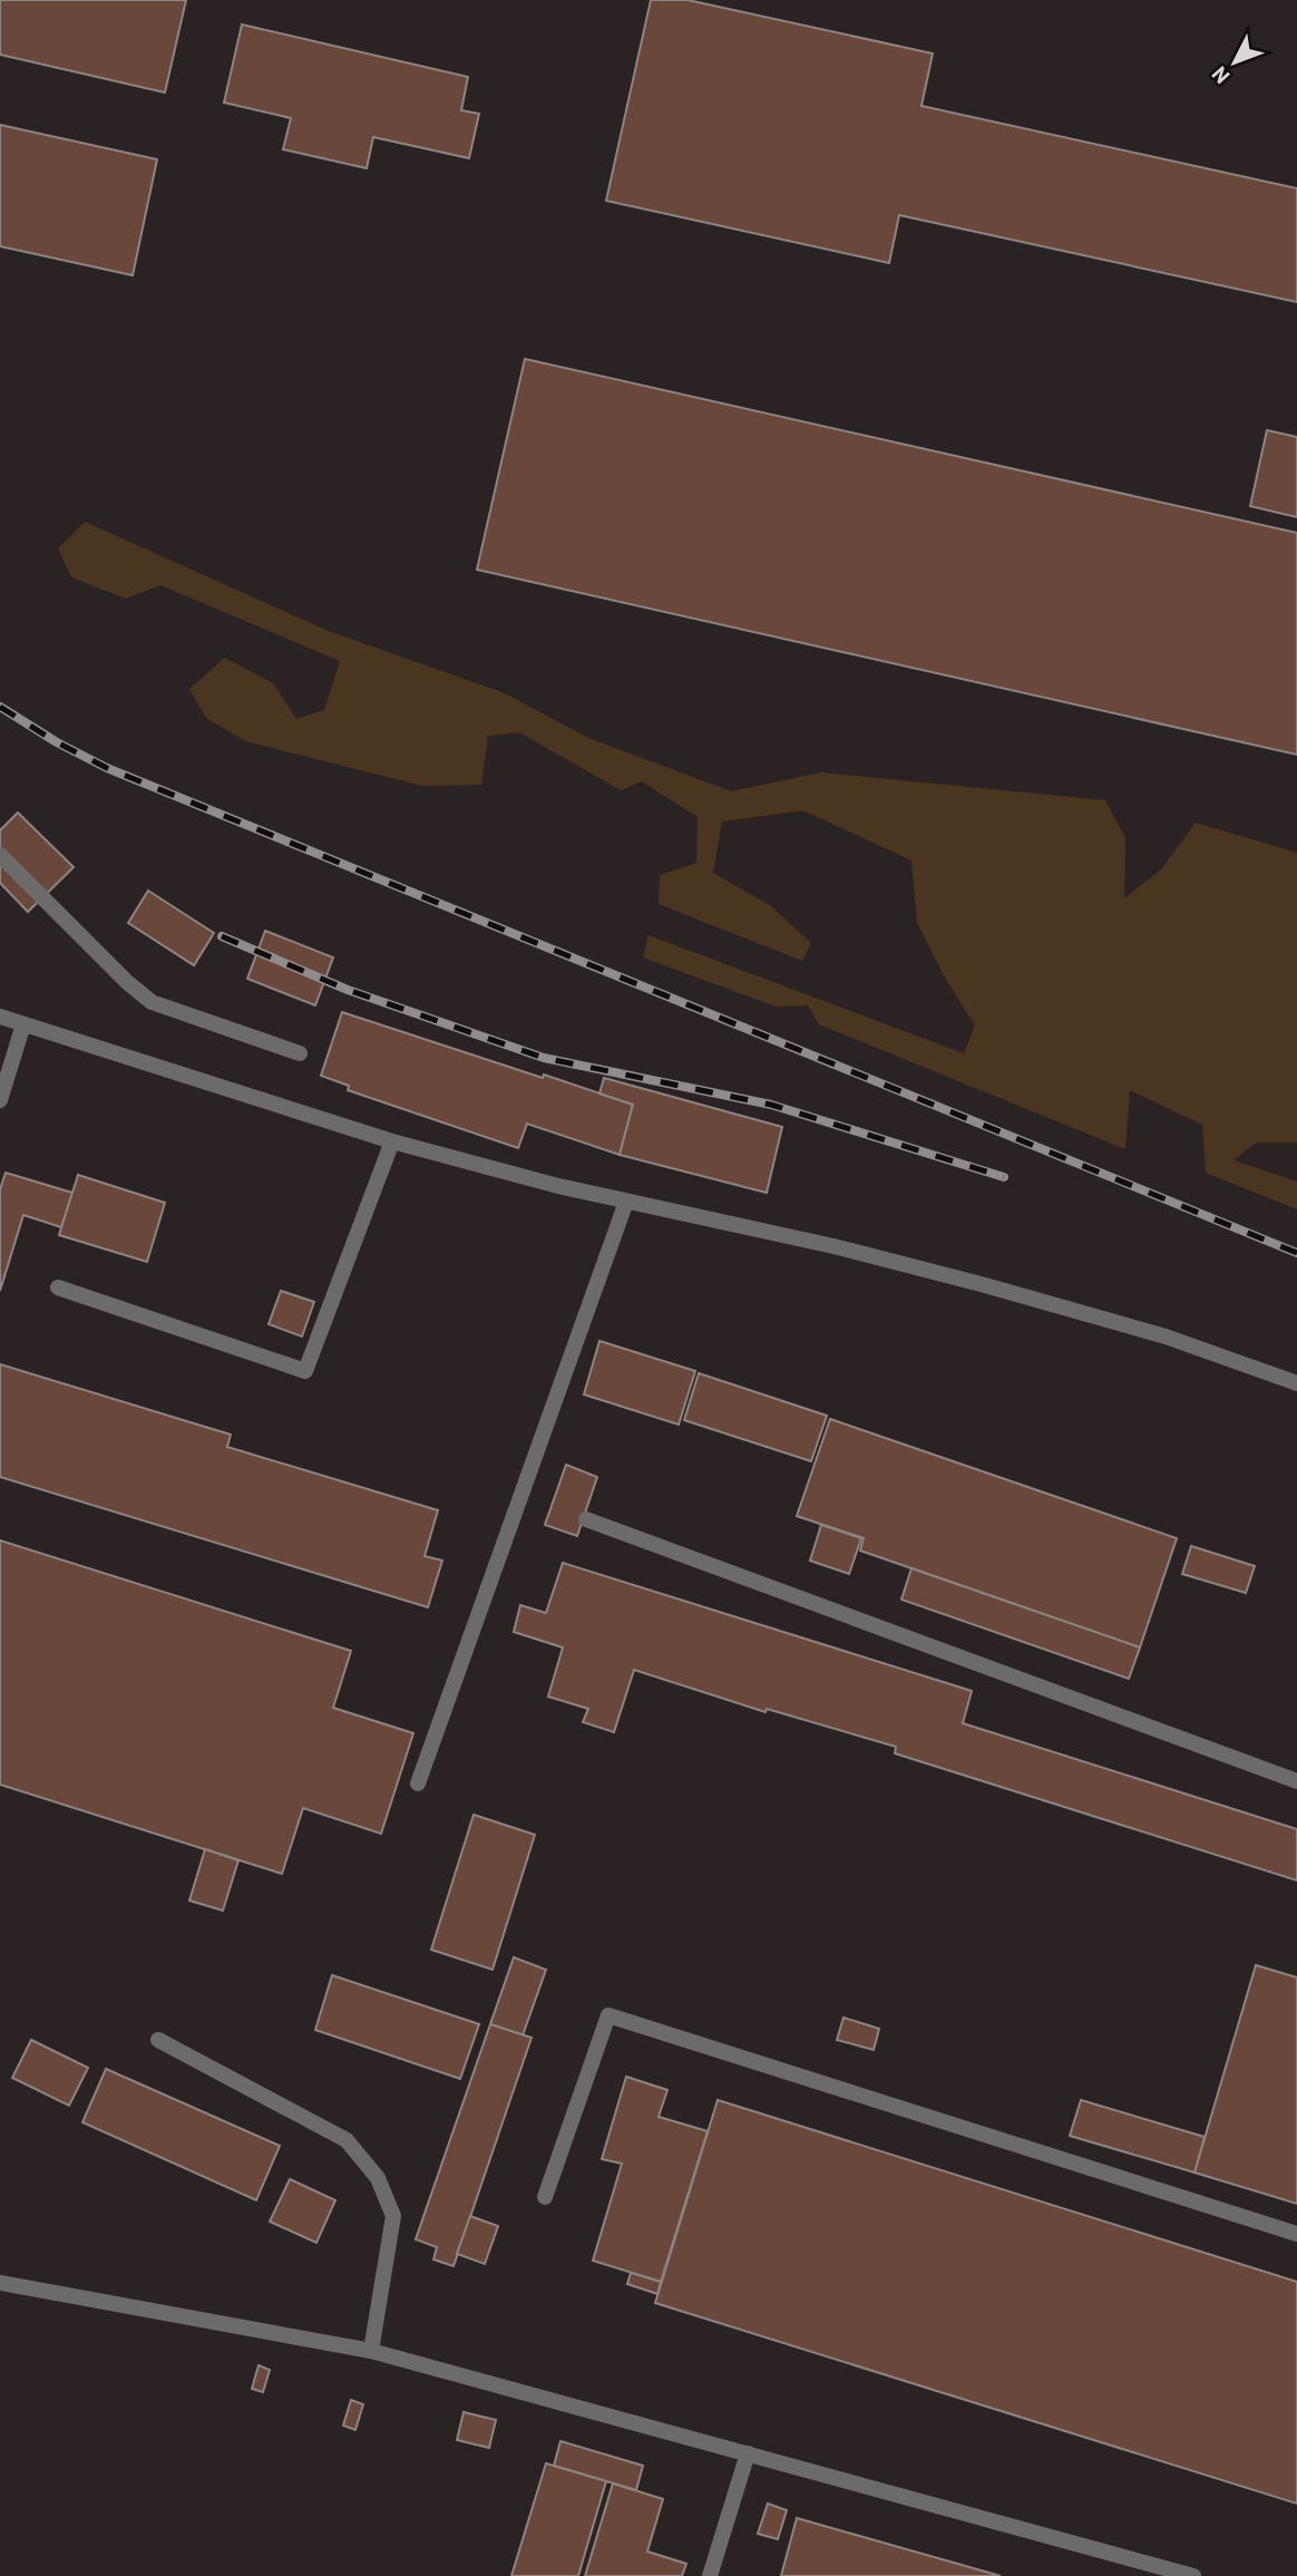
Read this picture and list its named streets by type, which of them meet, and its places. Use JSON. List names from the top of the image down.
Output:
{
  "north": "bottom left"
}
